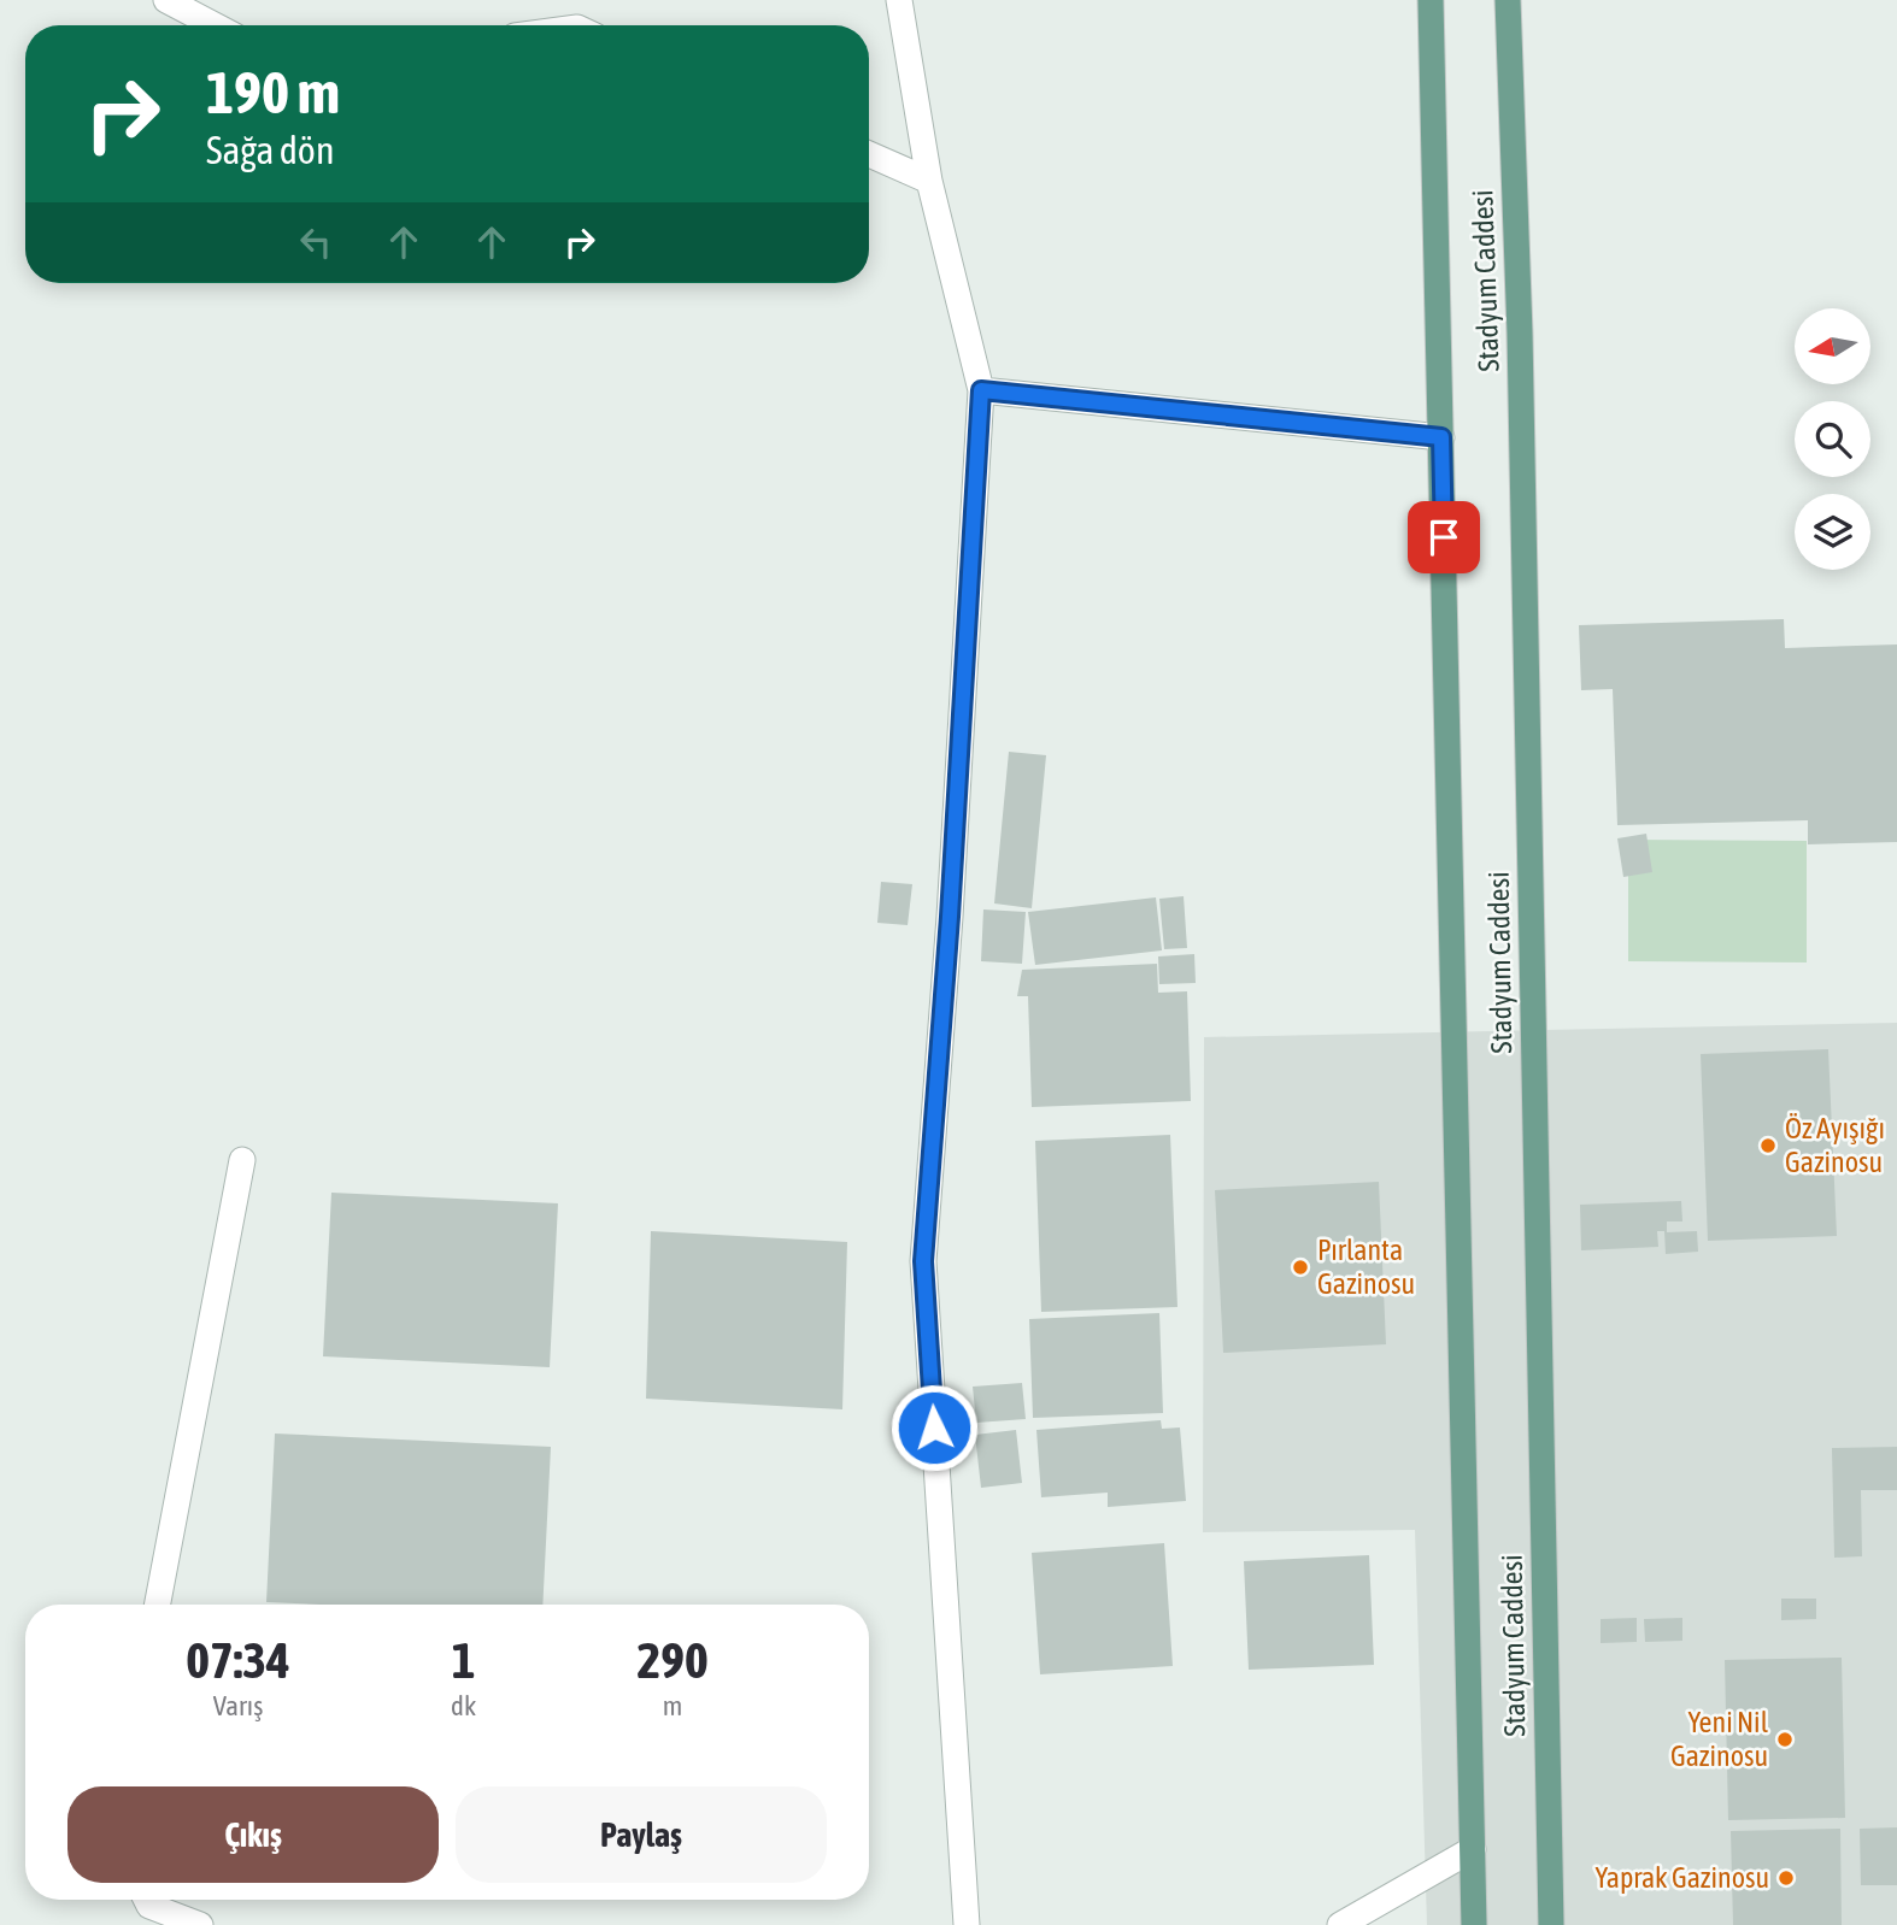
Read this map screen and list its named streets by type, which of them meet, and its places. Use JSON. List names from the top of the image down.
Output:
{
  "streets": {
    "main road": ["Stadyum Caddesi"]
  },
  "places": [
    "Öz Ayışığı Gazinosu",
    "Pırlanta Gazinosu",
    "Yeni Nil Gazinosu",
    "Yaprak Gazinosu"
  ],
  "north": "left",
  "page": {
    "turn": ["190 m", "Sağa dön"],
    "eta": [
      "07:34",
      "Varış",
      "1",
      "dk",
      "290",
      "m"
    ],
    "buttons": ["Çıkış", "Paylaş"]
  }
}
